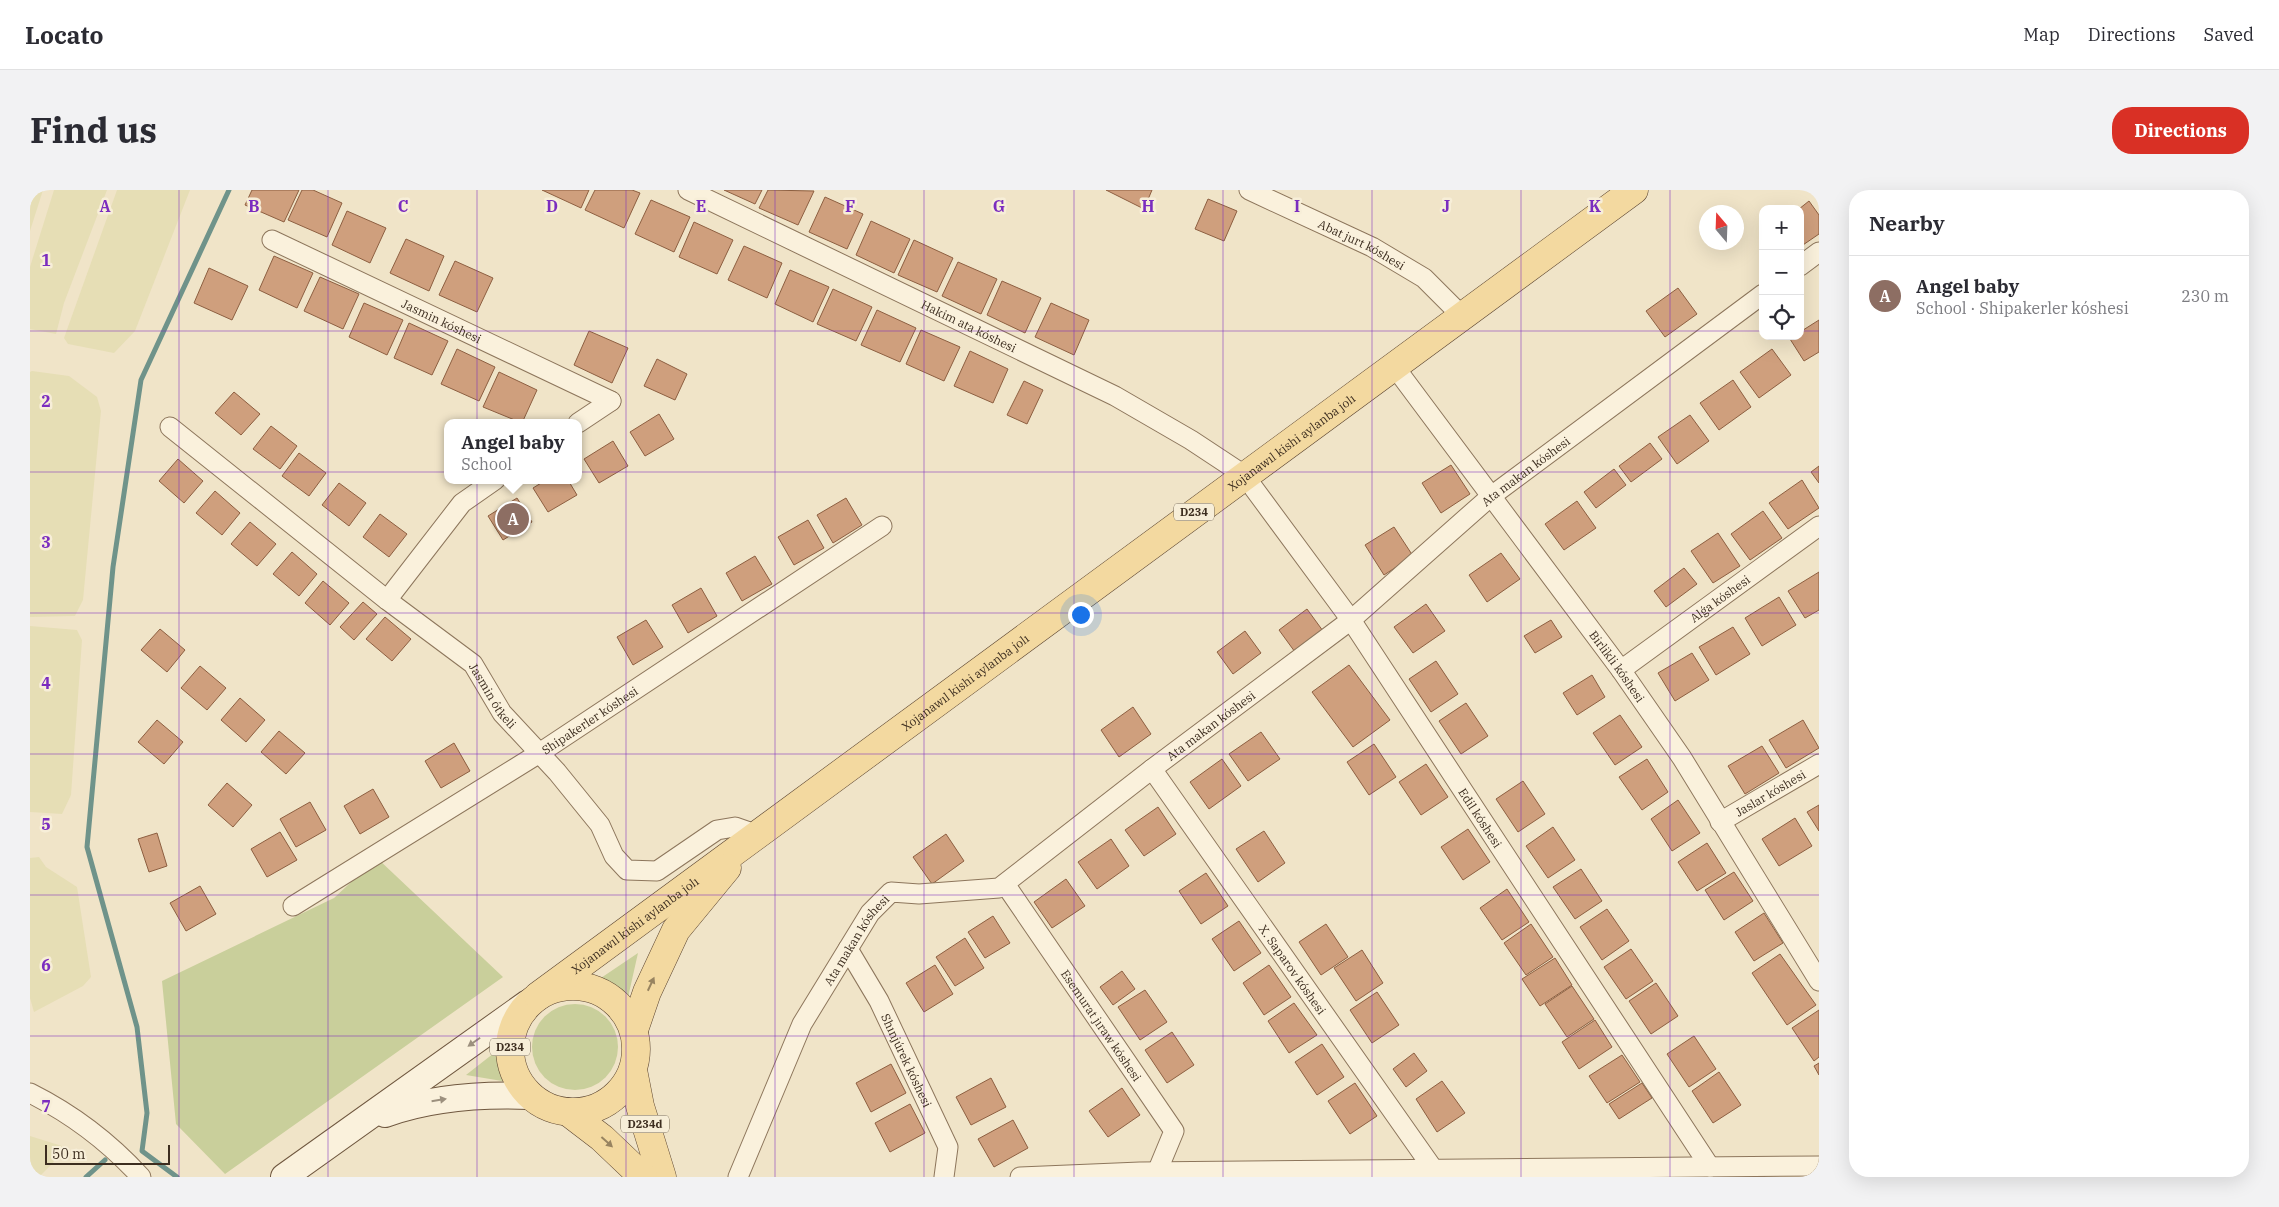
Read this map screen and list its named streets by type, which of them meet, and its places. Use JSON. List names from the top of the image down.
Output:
{
  "streets": {
    "main road": ["Xojanawıl kishi aylanba jolı", "D234", "D234d"],
    "street": [
      "Abat jurt kóshesi",
      "Jasmin kóshesi",
      "Hakim ata kóshesi",
      "Ata makan kóshesi",
      "Alǵa kóshesi",
      "Birlikli kóshesi",
      "Jasmin ótkeli",
      "Shipakerler kóshesi",
      "Jaslar kóshesi",
      "Edil kóshesi",
      "X. Saparov kóshesi",
      "Esemurat jıraw kóshesi",
      "Shınjúrek kóshesi"
    ]
  },
  "crossings": [
    ["Abat jurt kóshesi", "Xojanawıl kishi aylanba jolı"],
    ["Hakim ata kóshesi", "Xojanawıl kishi aylanba jolı"],
    ["Hakim ata kóshesi", "Edil kóshesi"],
    ["Xojanawıl kishi aylanba jolı", "D234"],
    ["Xojanawıl kishi aylanba jolı", "Birlikli kóshesi"],
    ["Xojanawıl kishi aylanba jolı", "Jasmin ótkeli"],
    ["Xojanawıl kishi aylanba jolı", "Edil kóshesi"],
    ["Xojanawıl kishi aylanba jolı", "D234d"],
    ["Ata makan kóshesi", "Birlikli kóshesi"],
    ["Ata makan kóshesi", "Edil kóshesi"],
    ["Ata makan kóshesi", "X. Saparov kóshesi"],
    ["Ata makan kóshesi", "Esemurat jıraw kóshesi"],
    ["Ata makan kóshesi", "Shınjúrek kóshesi"],
    ["D234", "D234d"],
    ["Alǵa kóshesi", "Birlikli kóshesi"],
    ["Birlikli kóshesi", "Jaslar kóshesi"],
    ["Jasmin ótkeli", "Shipakerler kóshesi"]
  ],
  "scale_bar": "50 m",
  "north": "top",
  "page": {
    "header": "Locato",
    "nav": ["Map", "Directions", "Saved"],
    "title": "Find us",
    "buttons": "Directions",
    "heading": "Nearby",
    "map_buttons": ["+", "−"],
    "list": [
      {
        "mark": "A",
        "name": "Angel baby",
        "note": "School · Shipakerler kóshesi",
        "value": "230 m"
      }
    ],
    "popup": ["Angel baby", "School"],
    "pins": "A",
    "scale": "50 m"
  },
  "grid": {
    "columns": [
      "A",
      "B",
      "C",
      "D",
      "E",
      "F",
      "G",
      "H",
      "I",
      "J",
      "K"
    ],
    "rows": [
      "1",
      "2",
      "3",
      "4",
      "5",
      "6",
      "7"
    ]
  }
}
